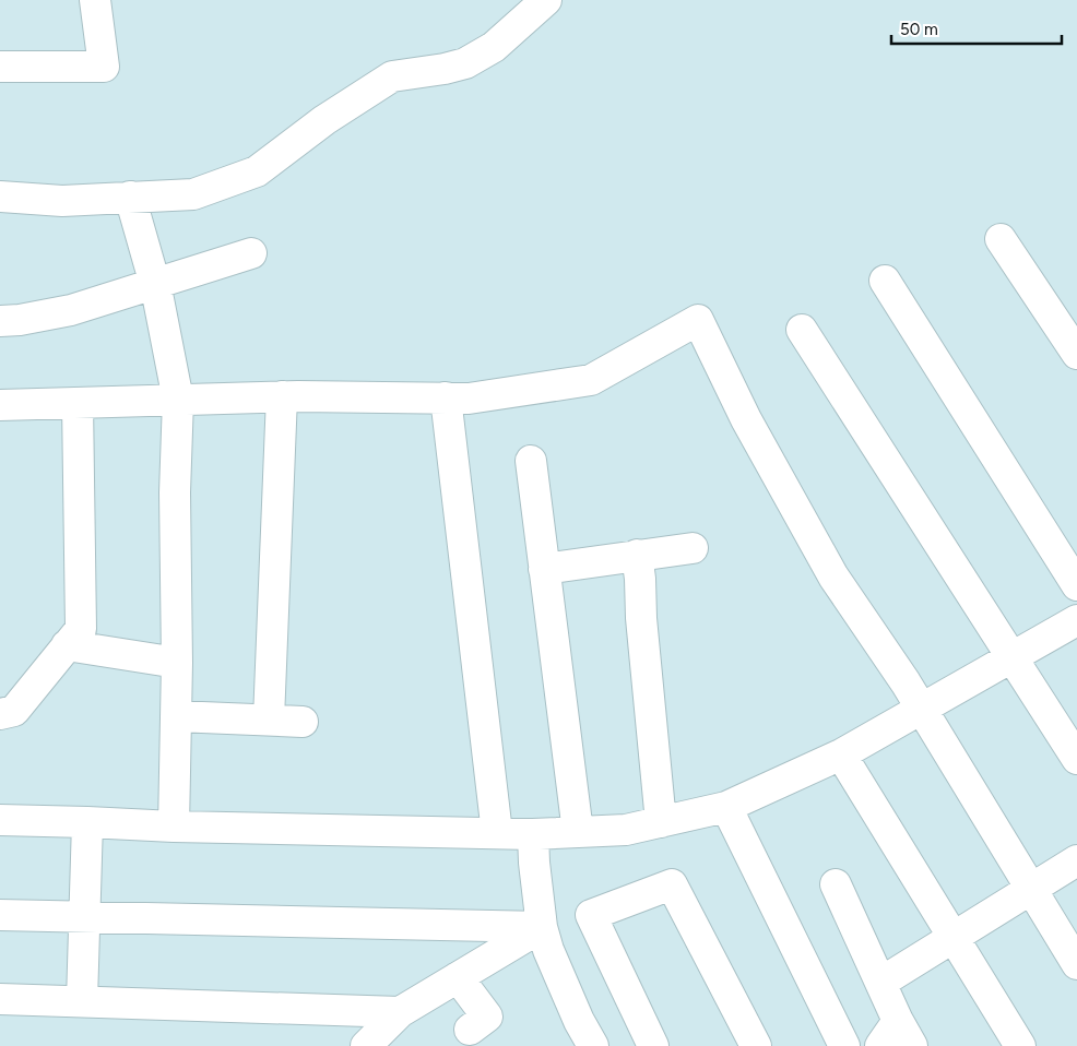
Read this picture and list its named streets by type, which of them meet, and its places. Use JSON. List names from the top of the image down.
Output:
{
  "scale_bar": "50 m"
}
